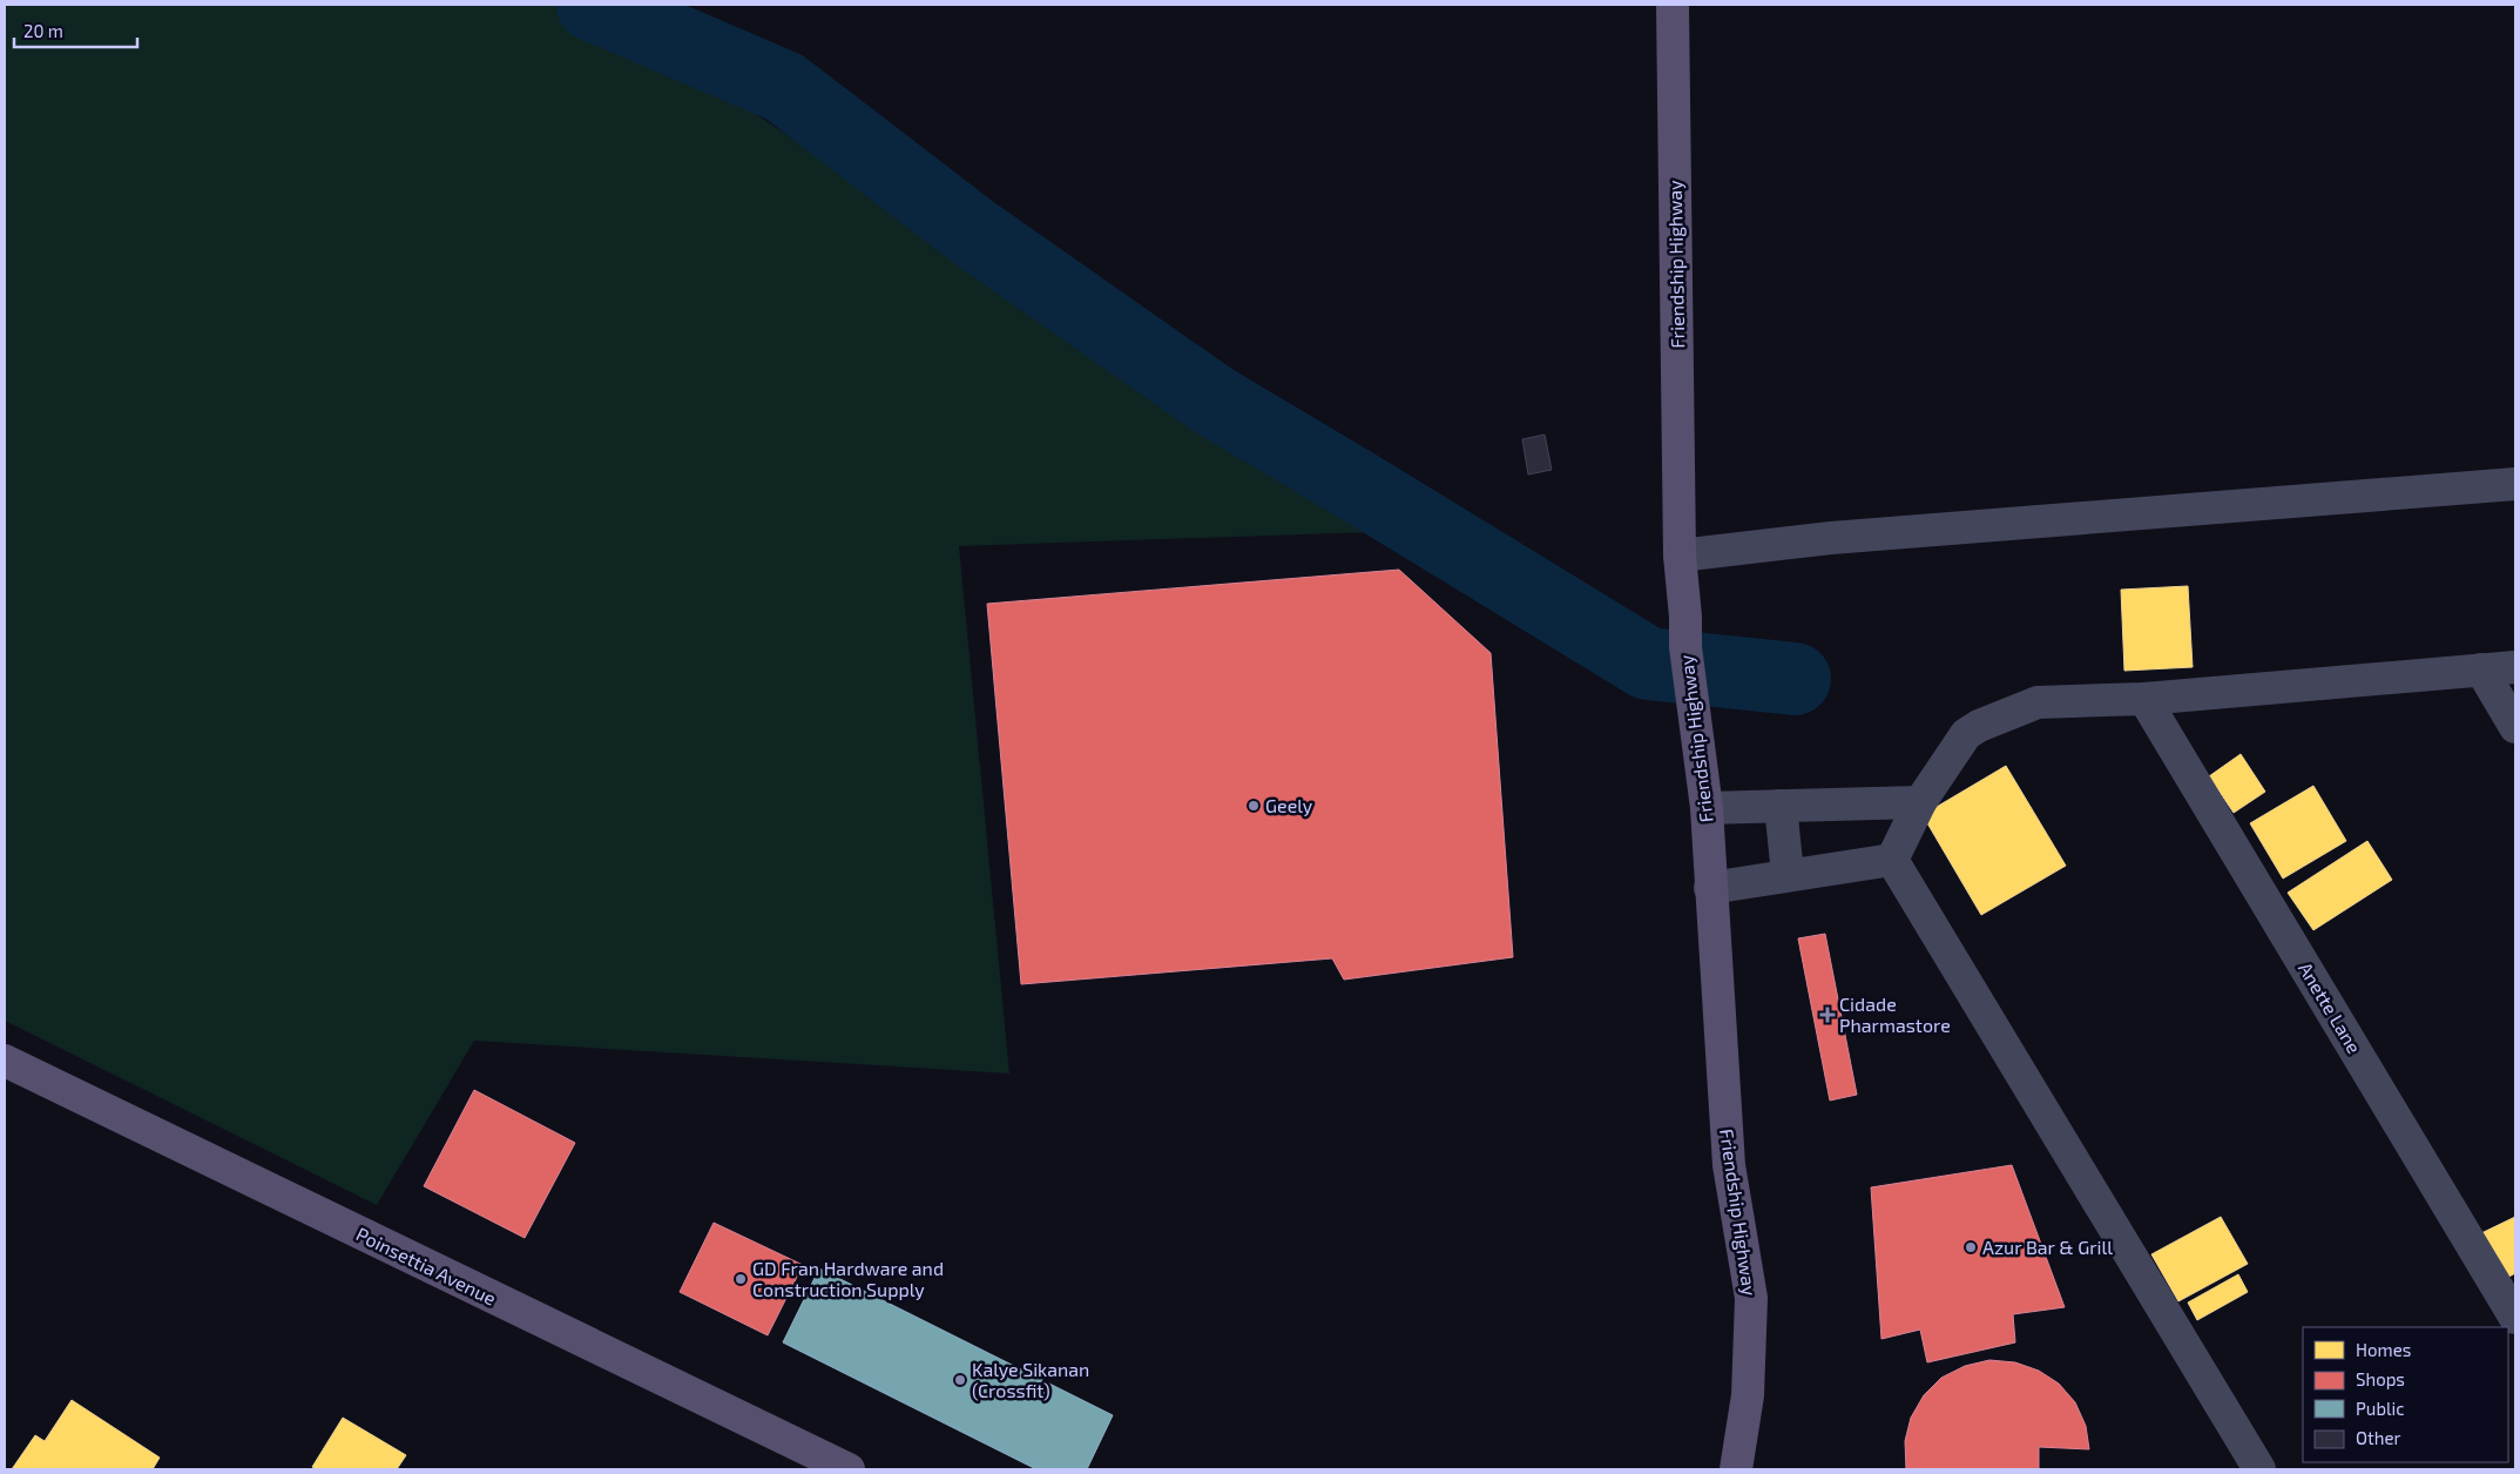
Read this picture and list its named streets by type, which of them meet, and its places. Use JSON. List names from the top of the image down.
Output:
{
  "streets": {
    "main road": ["Friendship Highway", "Poinsettia Avenue"],
    "street": ["Anette Lane"]
  },
  "places": {
    "other": [
      "Geely",
      "Azur Bar & Grill",
      "GD Fran Hardware and Construction Supply",
      "Kalye Sikanan (Crossfit)"
    ],
    "health": ["Cidade Pharmastore"]
  },
  "legend": [
    "Homes",
    "Shops",
    "Public",
    "Other"
  ],
  "scale_bar": "20 m"
}
